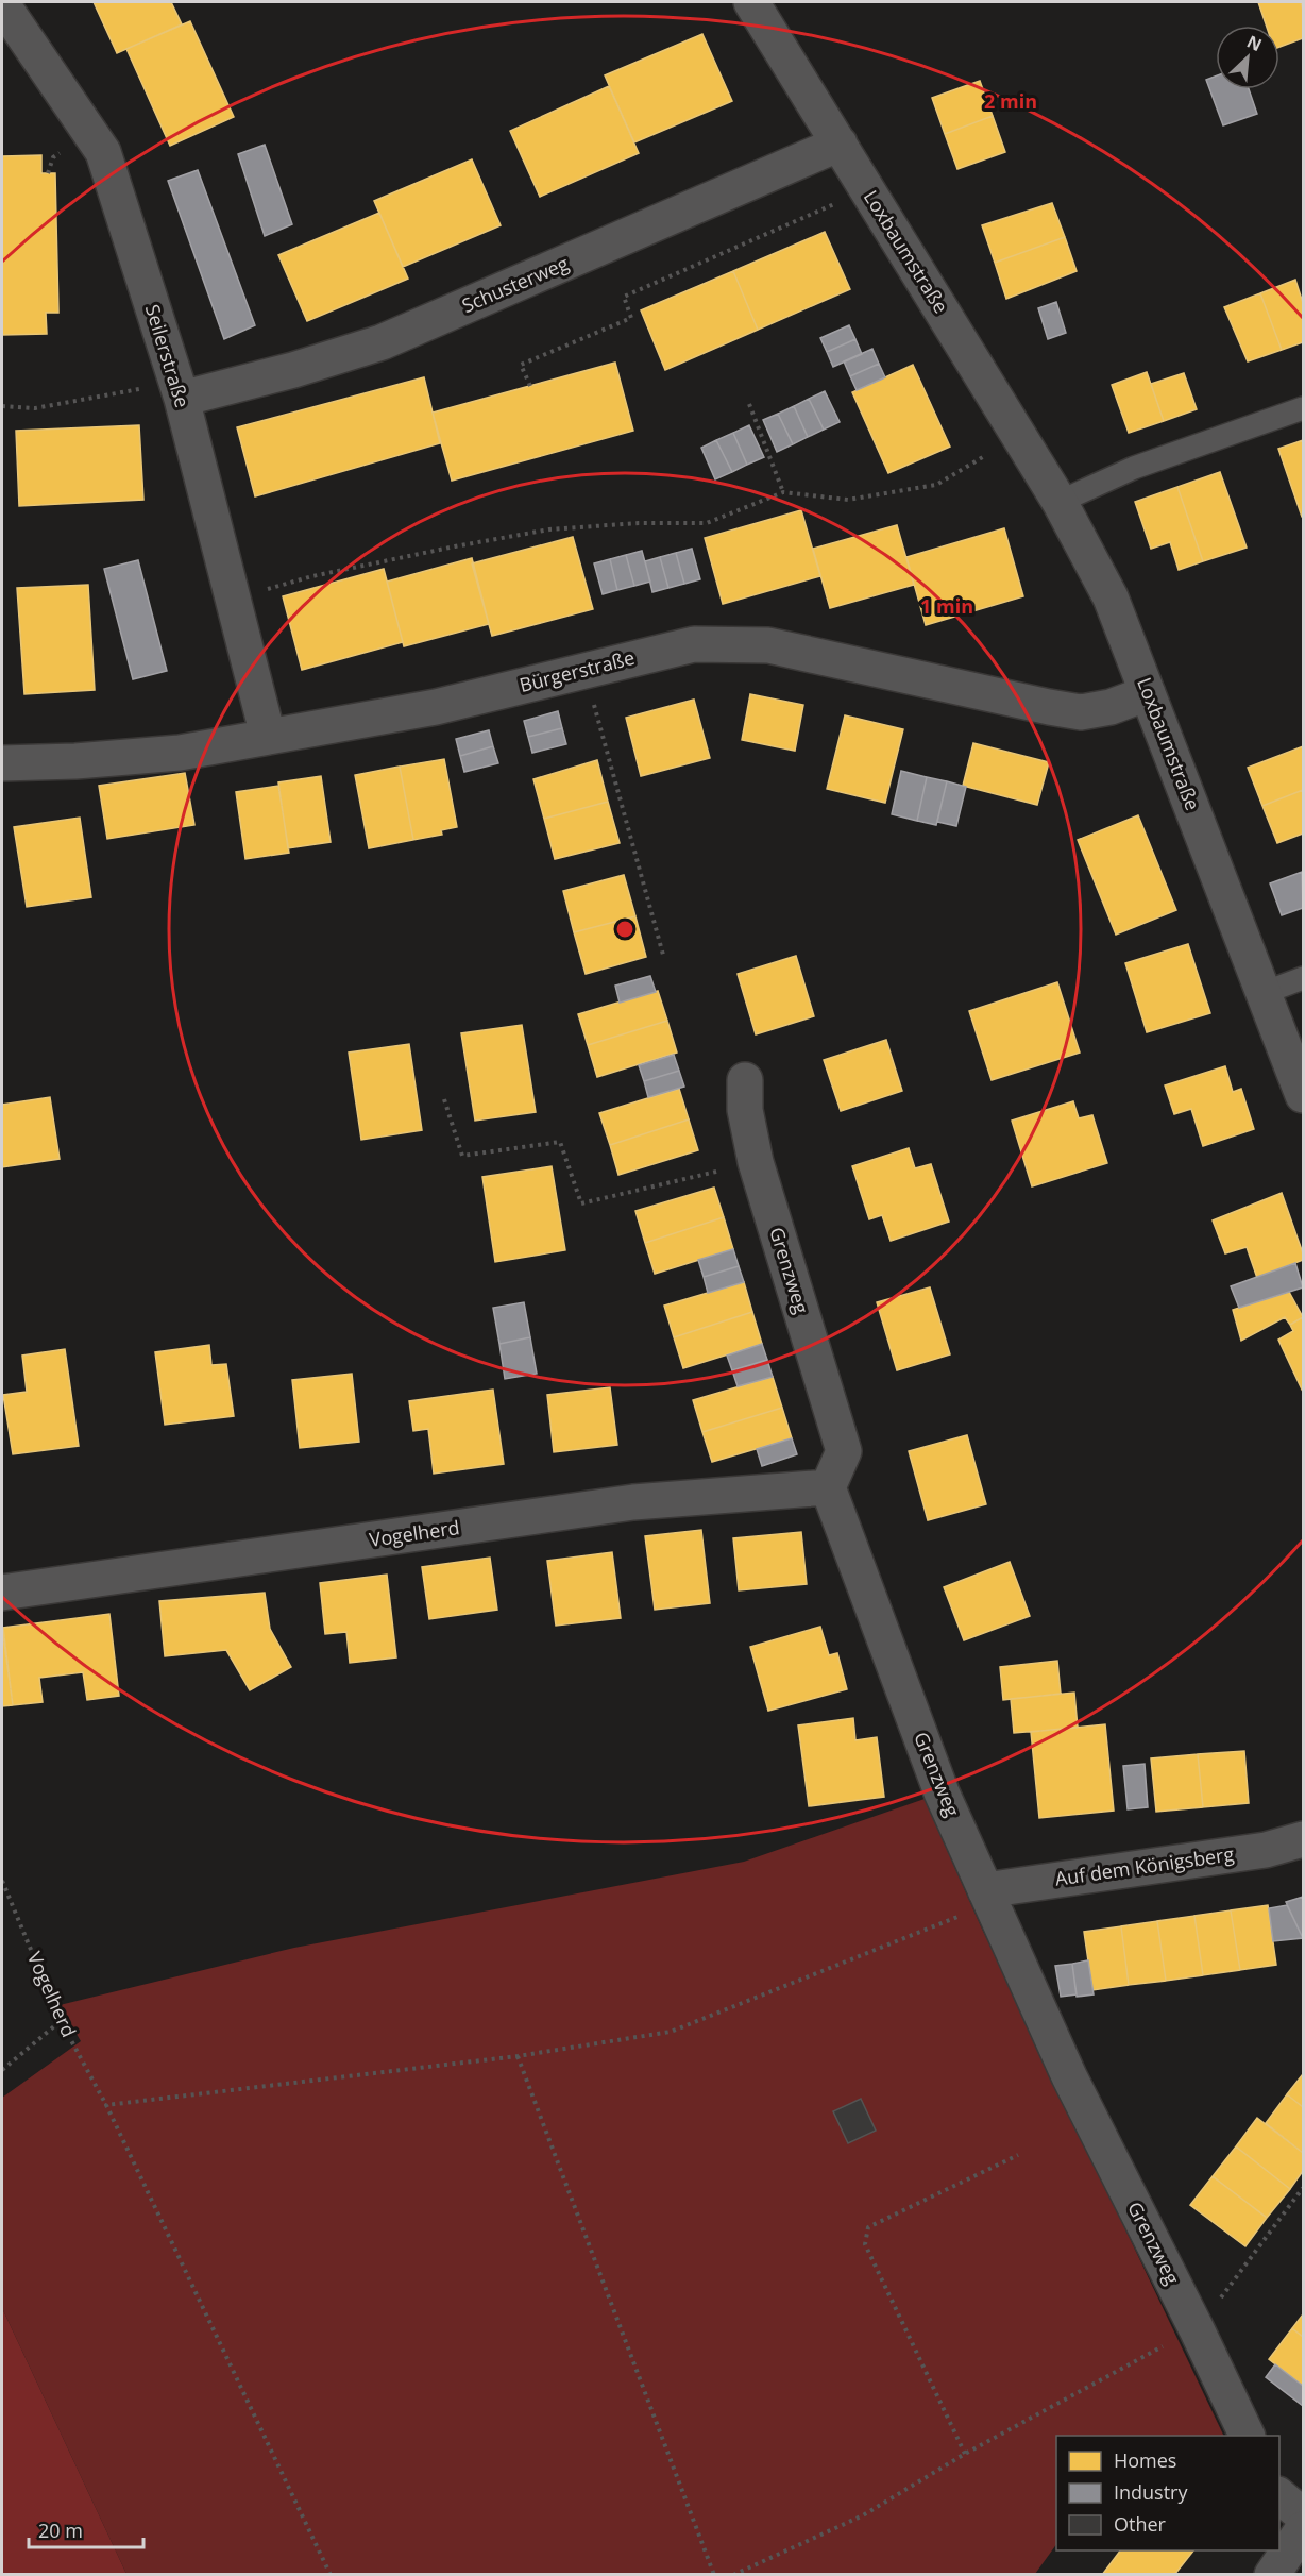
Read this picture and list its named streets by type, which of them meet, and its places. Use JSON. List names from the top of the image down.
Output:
{
  "streets": {
    "street": [
      "Loxbaumstraße",
      "Schusterweg",
      "Seilerstraße",
      "Bürgerstraße",
      "Grenzweg",
      "Vogelherd",
      "Auf dem Königsberg"
    ]
  },
  "crossings": [
    ["Loxbaumstraße", "Schusterweg"],
    ["Loxbaumstraße", "Bürgerstraße"],
    ["Schusterweg", "Seilerstraße"],
    ["Seilerstraße", "Bürgerstraße"],
    ["Grenzweg", "Vogelherd"],
    ["Grenzweg", "Auf dem Königsberg"]
  ],
  "legend": ["Homes", "Industry", "Other"],
  "scale_bar": "20 m",
  "north": "top right",
  "rings": ["2 min", "1 min"]
}
